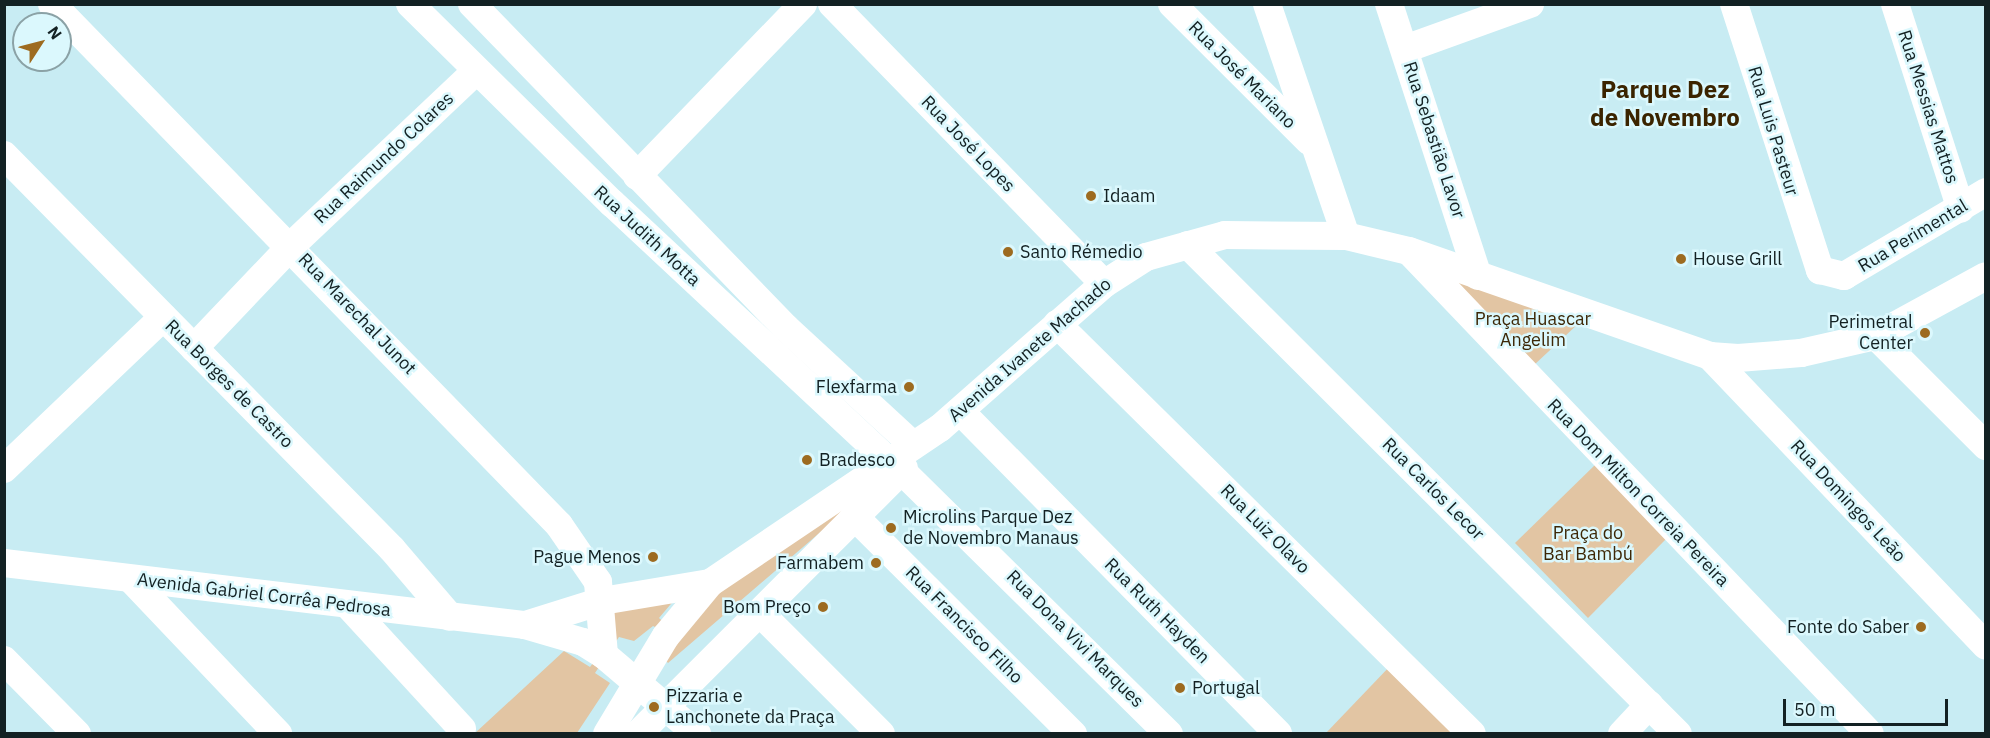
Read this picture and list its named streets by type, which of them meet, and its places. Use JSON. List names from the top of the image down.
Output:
{
  "streets": {
    "street": [
      "Rua José Mariano",
      "Rua Messias Mattos",
      "Rua Luis Pasteur",
      "Rua Sebastião Lavor",
      "Rua José Lopes",
      "Rua Raimundo Colares",
      "Rua Judith Motta",
      "Rua Perimental",
      "Rua Marechal Junot",
      "Avenida Ivanete Machado",
      "Rua Borges de Castro",
      "Rua Carlos Lecor",
      "Rua Dom Milton Correia Pereira",
      "Rua Domingos Leão",
      "Rua Luiz Olavo",
      "Avenida Gabriel Corrêa Pedrosa",
      "Rua Ruth Hayden",
      "Rua Francisco Filho",
      "Rua Dona Vivi Marques"
    ]
  },
  "crossings": [
    ["Rua Messias Mattos", "Rua Perimental"],
    ["Rua Luis Pasteur", "Rua Perimental"],
    ["Rua Sebastião Lavor", "Avenida Ivanete Machado"],
    ["Rua José Lopes", "Avenida Ivanete Machado"],
    ["Rua Raimundo Colares", "Rua Judith Motta"],
    ["Rua Raimundo Colares", "Rua Marechal Junot"],
    ["Rua Raimundo Colares", "Rua Borges de Castro"],
    ["Rua Judith Motta", "Avenida Ivanete Machado"],
    ["Rua Judith Motta", "Rua Dona Vivi Marques"],
    ["Rua Marechal Junot", "Avenida Gabriel Corrêa Pedrosa"],
    ["Avenida Ivanete Machado", "Rua Carlos Lecor"],
    ["Avenida Ivanete Machado", "Rua Dom Milton Correia Pereira"],
    ["Avenida Ivanete Machado", "Rua Domingos Leão"],
    ["Avenida Ivanete Machado", "Rua Luiz Olavo"],
    ["Avenida Ivanete Machado", "Avenida Gabriel Corrêa Pedrosa"],
    ["Avenida Ivanete Machado", "Rua Ruth Hayden"],
    ["Avenida Ivanete Machado", "Rua Francisco Filho"],
    ["Avenida Ivanete Machado", "Rua Dona Vivi Marques"],
    ["Rua Borges de Castro", "Avenida Gabriel Corrêa Pedrosa"]
  ],
  "districts": ["Parque Dez de Novembro"],
  "parks": ["Praça Huascar Angelim", "Praça do Bar Bambú"],
  "places": [
    "Idaam",
    "Santo Rémedio",
    "House Grill",
    "Perimetral Center",
    "Flexfarma",
    "Bradesco",
    "Microlins Parque Dez de Novembro Manaus",
    "Pague Menos",
    "Farmabem",
    "Bom Preço",
    "Fonte do Saber",
    "Portugal",
    "Pizzaria e Lanchonete da Praça"
  ],
  "scale_bar": "50 m",
  "north": "top right"
}
